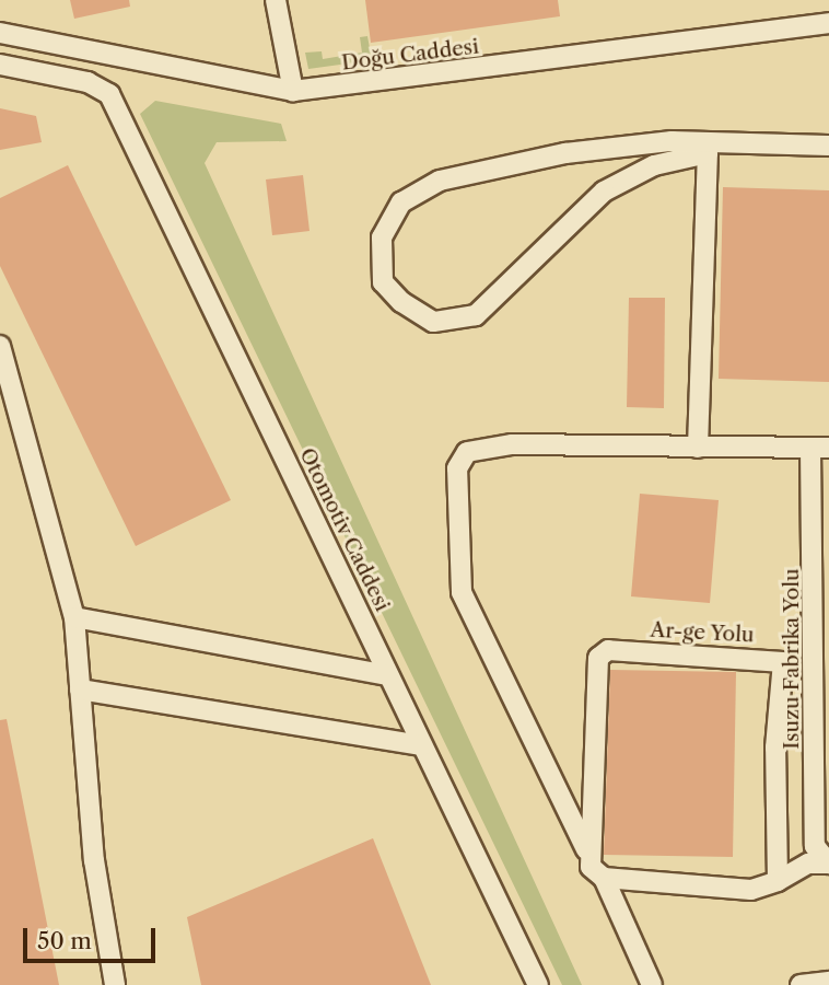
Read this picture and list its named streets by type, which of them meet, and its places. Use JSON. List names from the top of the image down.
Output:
{
  "streets": {
    "street": [
      "Doğu Caddesi",
      "Otomotiv Caddesi",
      "Ar-ge Yolu",
      "Isuzu Fabrika Yolu"
    ]
  },
  "crossings": [
    ["Ar-ge Yolu", "Isuzu Fabrika Yolu"]
  ],
  "scale_bar": "50 m"
}
